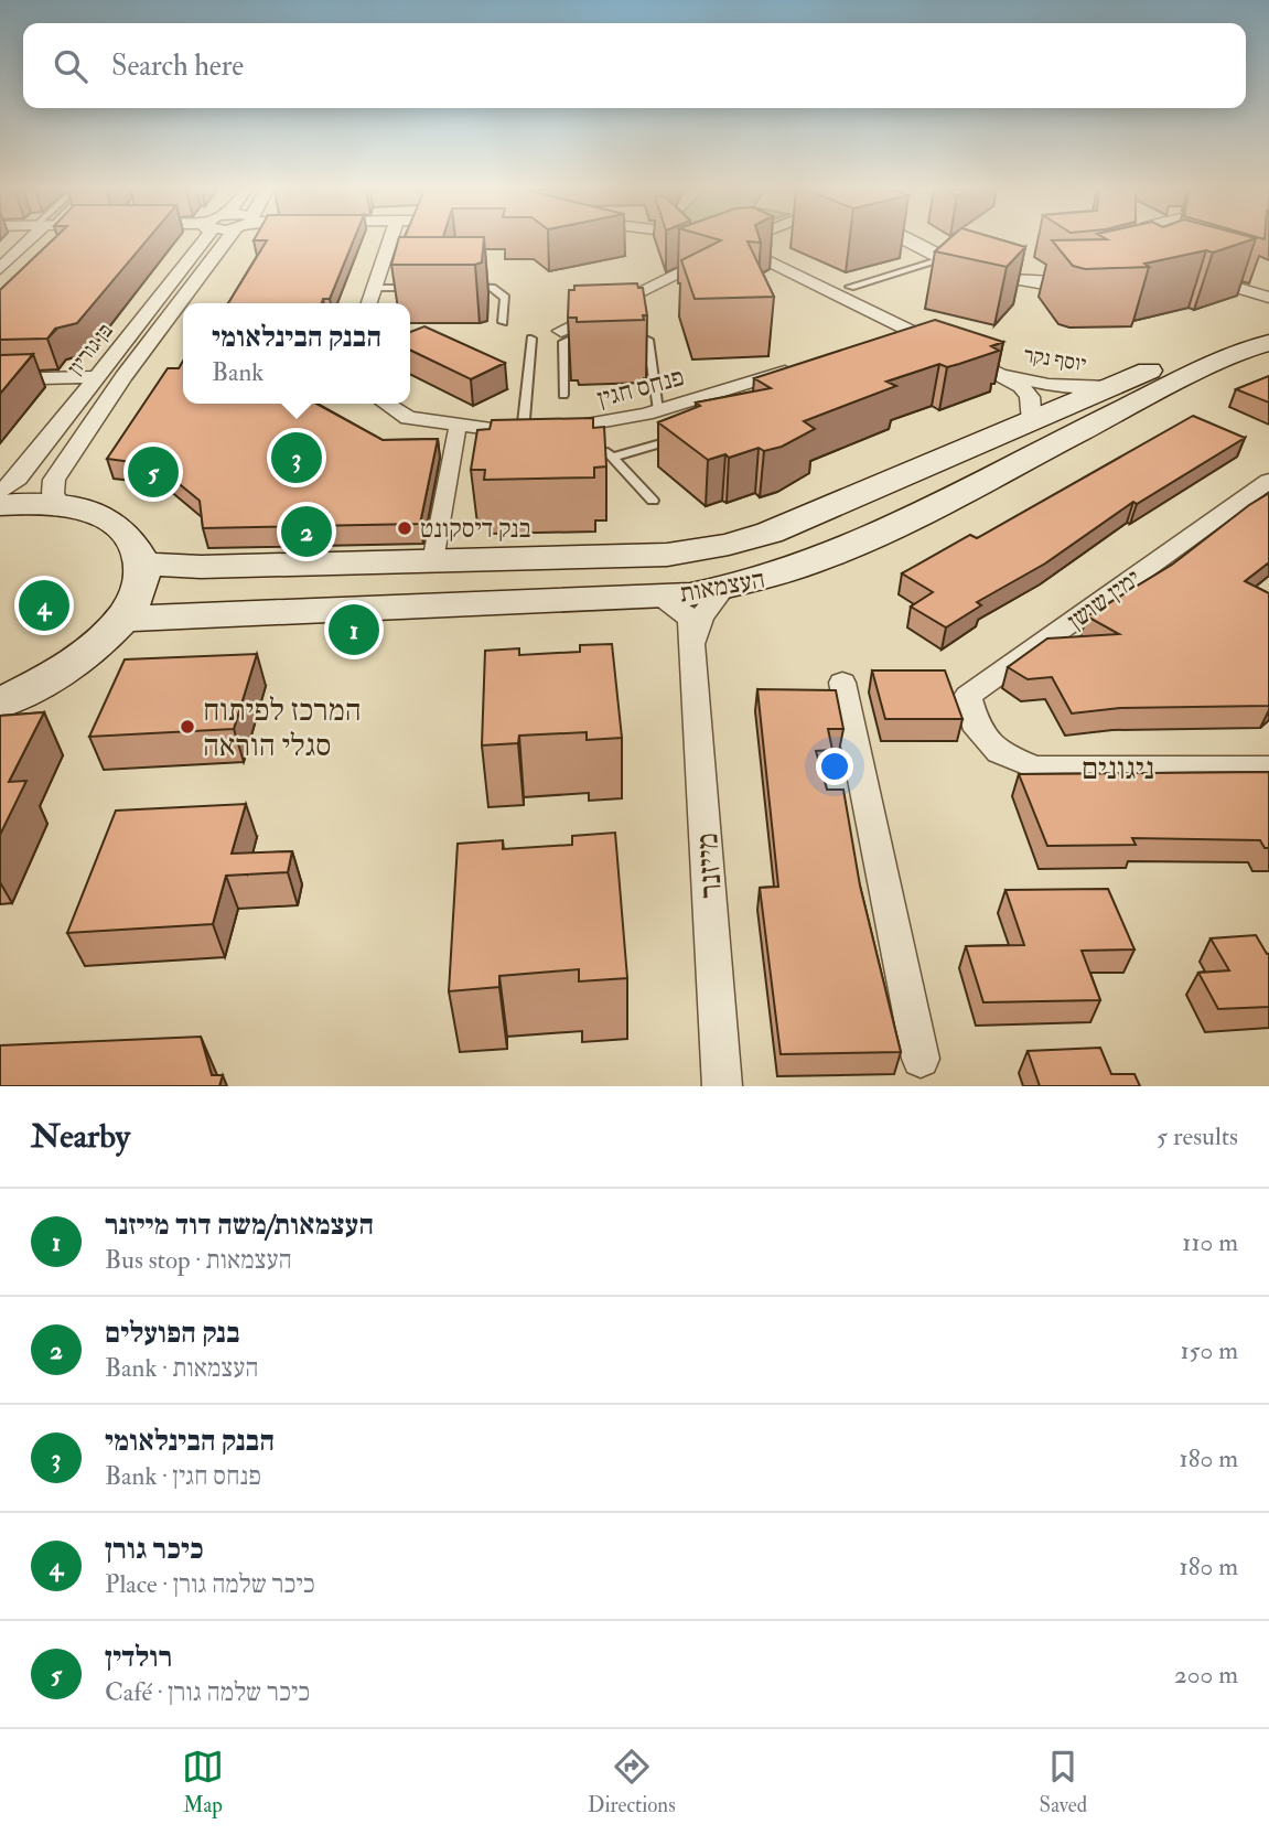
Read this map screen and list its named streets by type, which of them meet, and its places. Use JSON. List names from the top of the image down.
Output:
{
  "streets": {
    "main road": ["העצמאות"],
    "street": [
      "בן גוריון",
      "יוסף נקר",
      "פנחס חגין",
      "ימין שושן",
      "ניגונים",
      "מייזנר"
    ]
  },
  "crossings": [
    ["יוסף נקר", "העצמאות"],
    ["העצמאות", "מייזנר"],
    ["ימין שושן", "ניגונים"]
  ],
  "places": ["בנק דיסקונט", "המרכז לפיתוח סגלי הוראה"],
  "page": {
    "search": "Search here",
    "popup": ["הבנק הבינלאומי", "Bank"],
    "pins": [
      "3",
      "5",
      "2",
      "4",
      "1"
    ],
    "heading": ["Nearby", "5 results"],
    "list": [
      {
        "mark": "1",
        "name": "העצמאות/משה דוד מייזנר",
        "note": "Bus stop · העצמאות",
        "value": "110 m"
      },
      {
        "mark": "2",
        "name": "בנק הפועלים",
        "note": "Bank · העצמאות",
        "value": "150 m"
      },
      {
        "mark": "3",
        "name": "הבנק הבינלאומי",
        "note": "Bank · פנחס חגין",
        "value": "180 m"
      },
      {
        "mark": "4",
        "name": "כיכר גורן",
        "note": "Place · כיכר שלמה גורן",
        "value": "180 m"
      },
      {
        "mark": "5",
        "name": "רולדין",
        "note": "Café · כיכר שלמה גורן",
        "value": "200 m"
      }
    ],
    "nav": ["Map", "Directions", "Saved"]
  }
}
